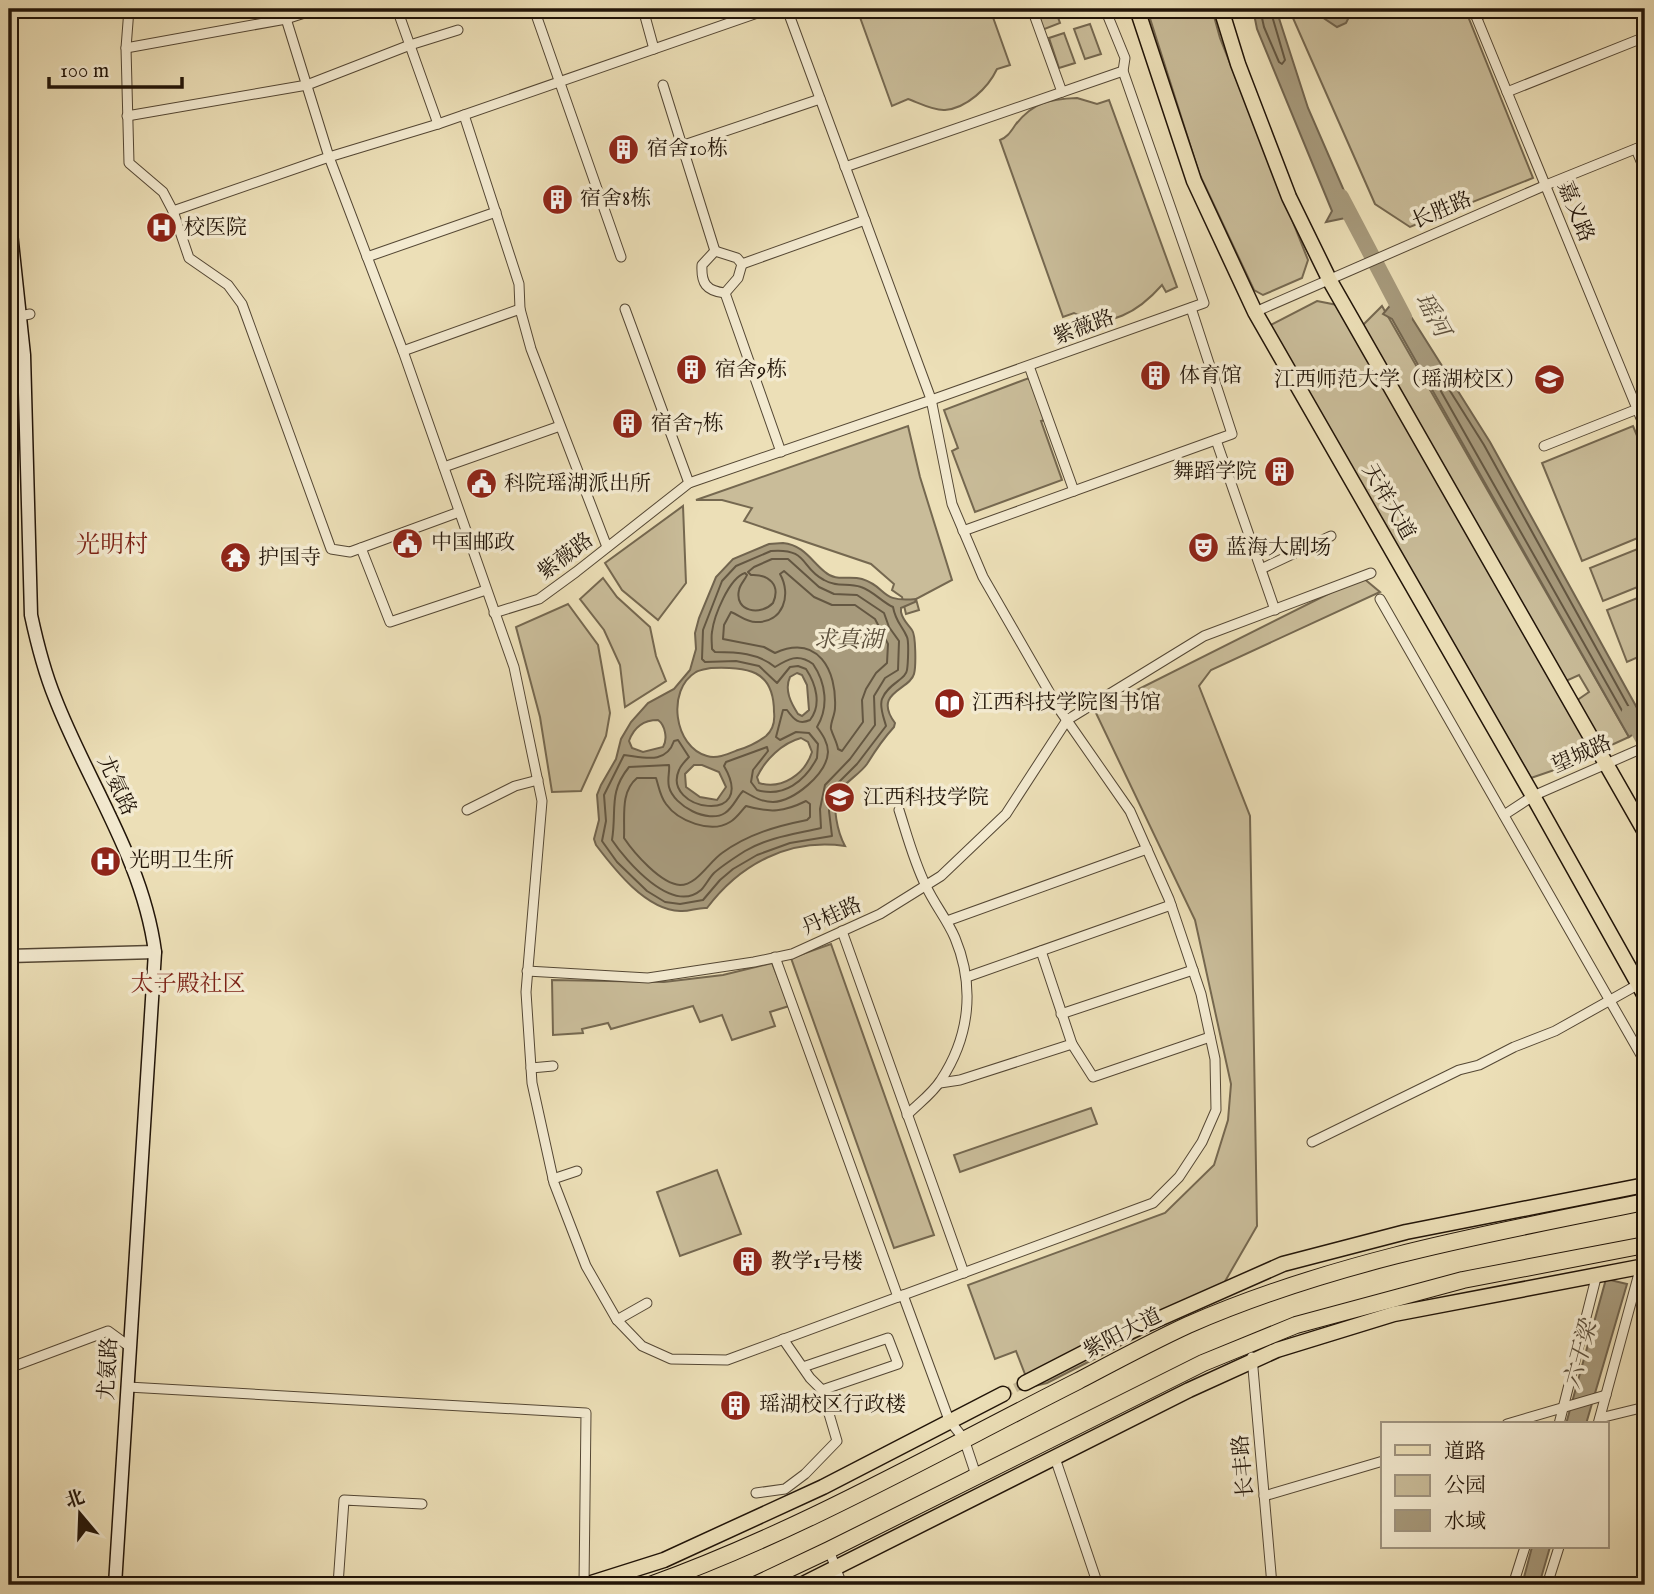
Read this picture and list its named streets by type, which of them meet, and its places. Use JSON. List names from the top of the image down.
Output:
{
  "streets": {
    "highway": ["紫阳大道"],
    "main road": ["天祥大道", "尤氨路"],
    "street": [
      "长胜路",
      "嘉义路",
      "紫薇路",
      "望城路",
      "丹桂路",
      "长丰路"
    ]
  },
  "crossings": [
    ["长胜路", "嘉义路"],
    ["长胜路", "天祥大道"],
    ["天祥大道", "望城路"]
  ],
  "districts": ["光明村", "太子殿社区"],
  "water": ["瑶河", "求真湖", "六干梁"],
  "places": {
    "building": [
      "宿舍10栋",
      "宿舍8栋",
      "宿舍9栋",
      "体育馆",
      "宿舍7栋",
      "舞蹈学院",
      "教学1号楼",
      "瑶湖校区行政楼"
    ],
    "hospital": ["校医院", "光明卫生所"],
    "school or university": ["江西师范大学（瑶湖校区）", "江西科技学院"],
    "public building": ["科院瑶湖派出所", "中国邮政"],
    "theatre": ["蓝海大剧场"],
    "temple": ["护国寺"],
    "library": ["江西科技学院图书馆"]
  },
  "legend": ["道路", "公园", "水域"],
  "scale_bar": "100 m",
  "north": "top"
}
